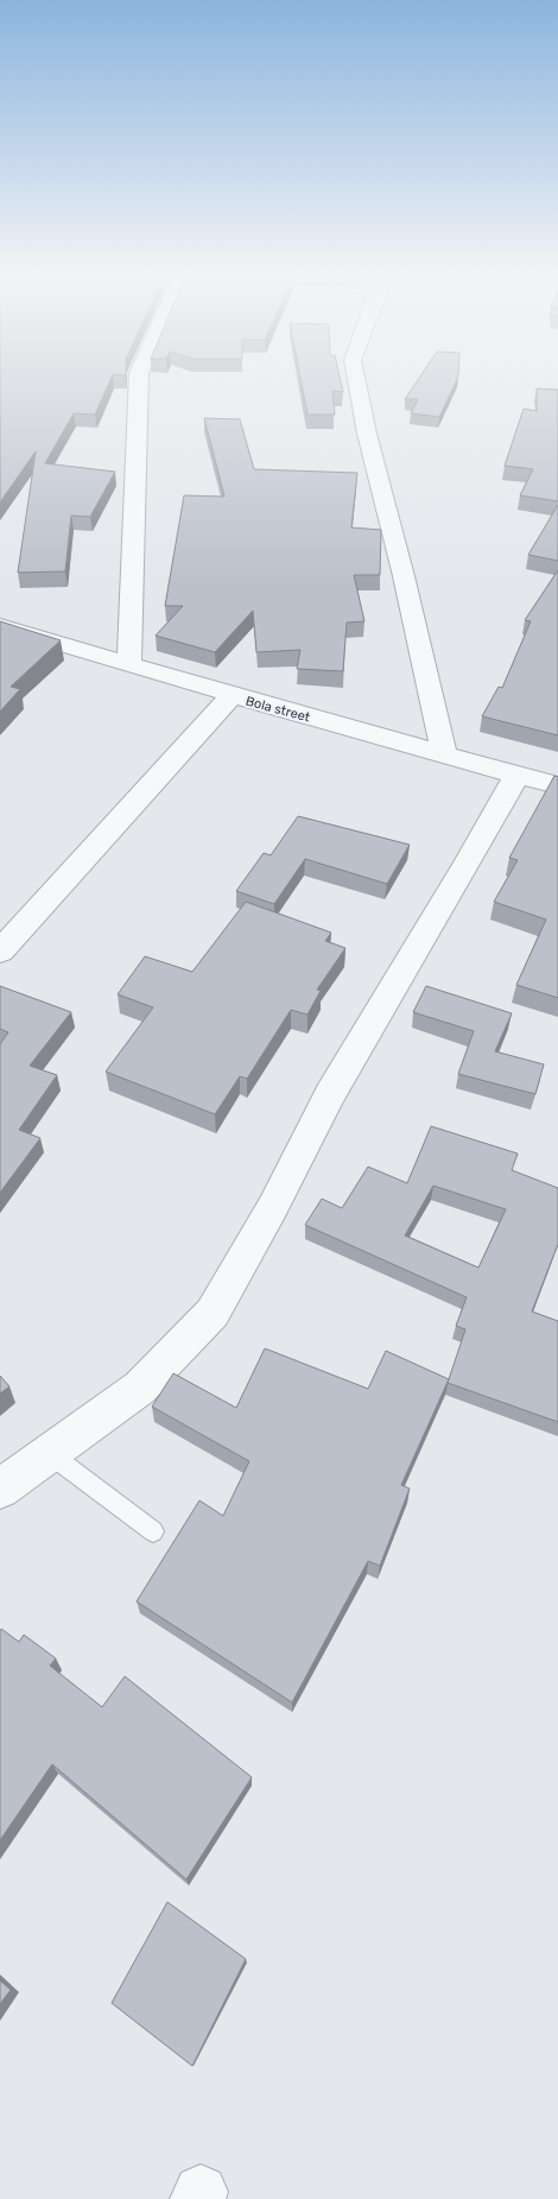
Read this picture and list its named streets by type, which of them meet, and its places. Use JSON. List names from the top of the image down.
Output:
{
  "streets": {
    "street": ["Bola street"]
  }
}
